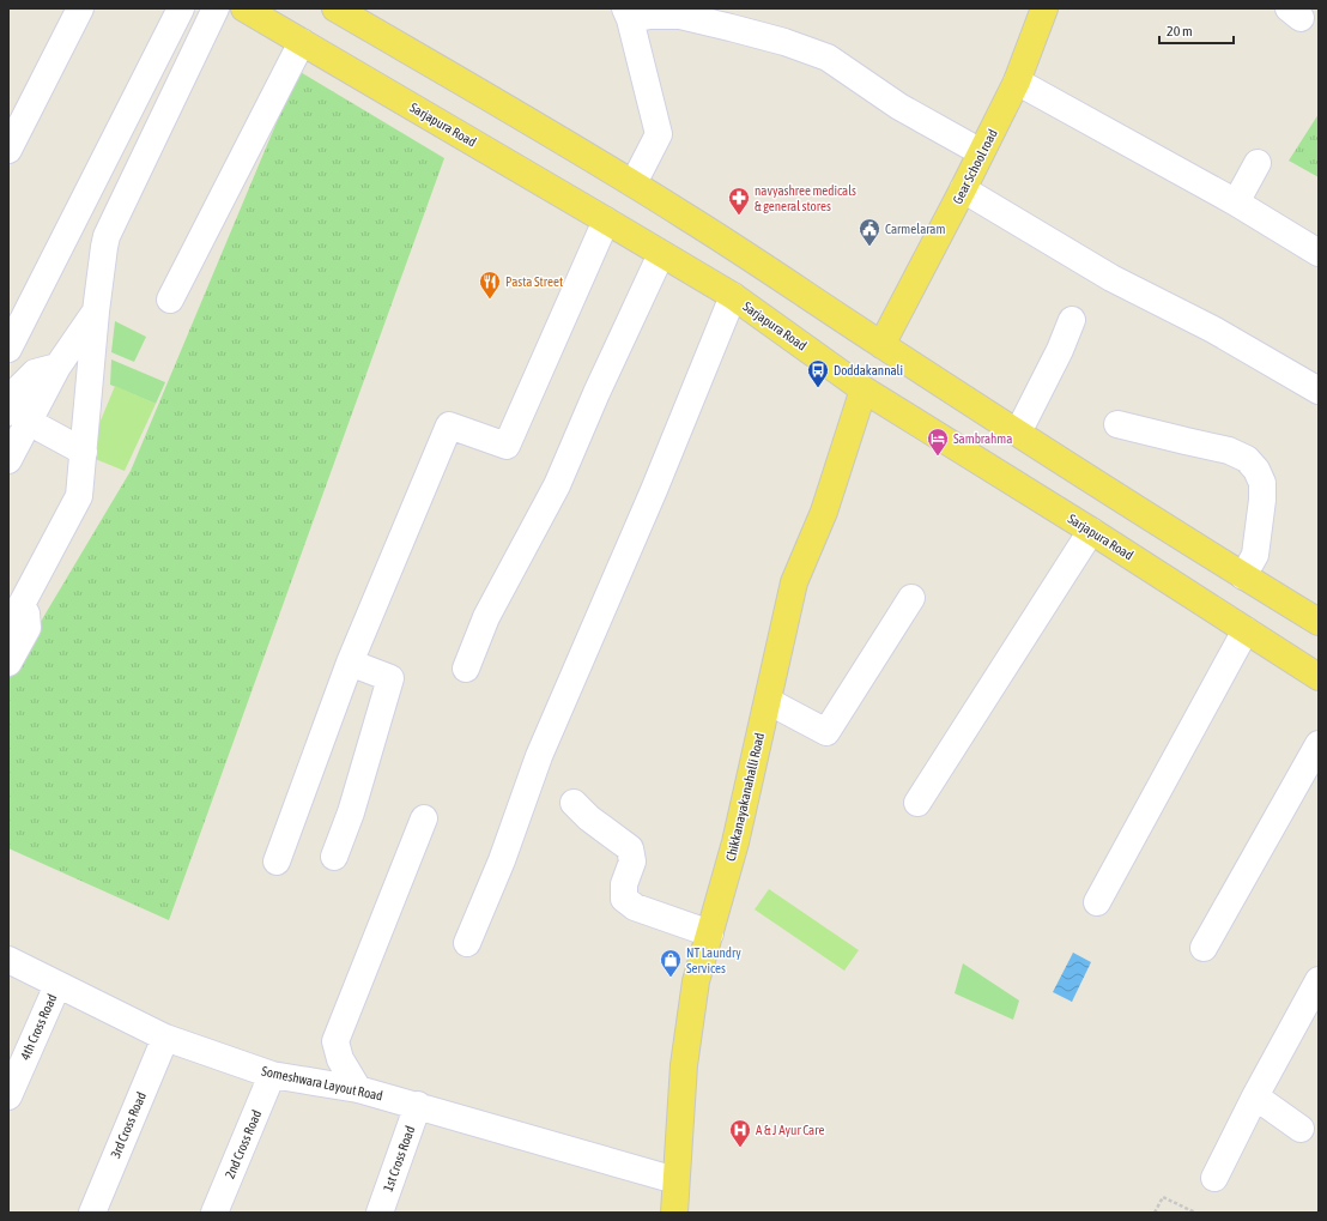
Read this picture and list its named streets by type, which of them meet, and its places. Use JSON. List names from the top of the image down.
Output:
{
  "streets": {
    "main road": ["Sarjapura Road", "Gear School road", "Chikkanayakanahalli Road"],
    "street": [
      "4th Cross Road",
      "Someshwara Layout Road",
      "3rd Cross Road",
      "2nd Cross Road",
      "1st Cross Road"
    ]
  },
  "crossings": [
    ["Sarjapura Road", "Chikkanayakanahalli Road"],
    ["Chikkanayakanahalli Road", "Someshwara Layout Road"],
    ["4th Cross Road", "Someshwara Layout Road"],
    ["Someshwara Layout Road", "3rd Cross Road"],
    ["Someshwara Layout Road", "2nd Cross Road"],
    ["Someshwara Layout Road", "1st Cross Road"]
  ],
  "places": {
    "pharmacy": ["navyashree medicals & general stores"],
    "public building": ["Carmelaram"],
    "restaurant": ["Pasta Street"],
    "bus stop": ["Doddakannali"],
    "hotel": ["Sambrahma"],
    "shop": ["NT Laundry Services"],
    "hospital": ["A & J Ayur Care"]
  },
  "scale_bar": "20 m"
}
